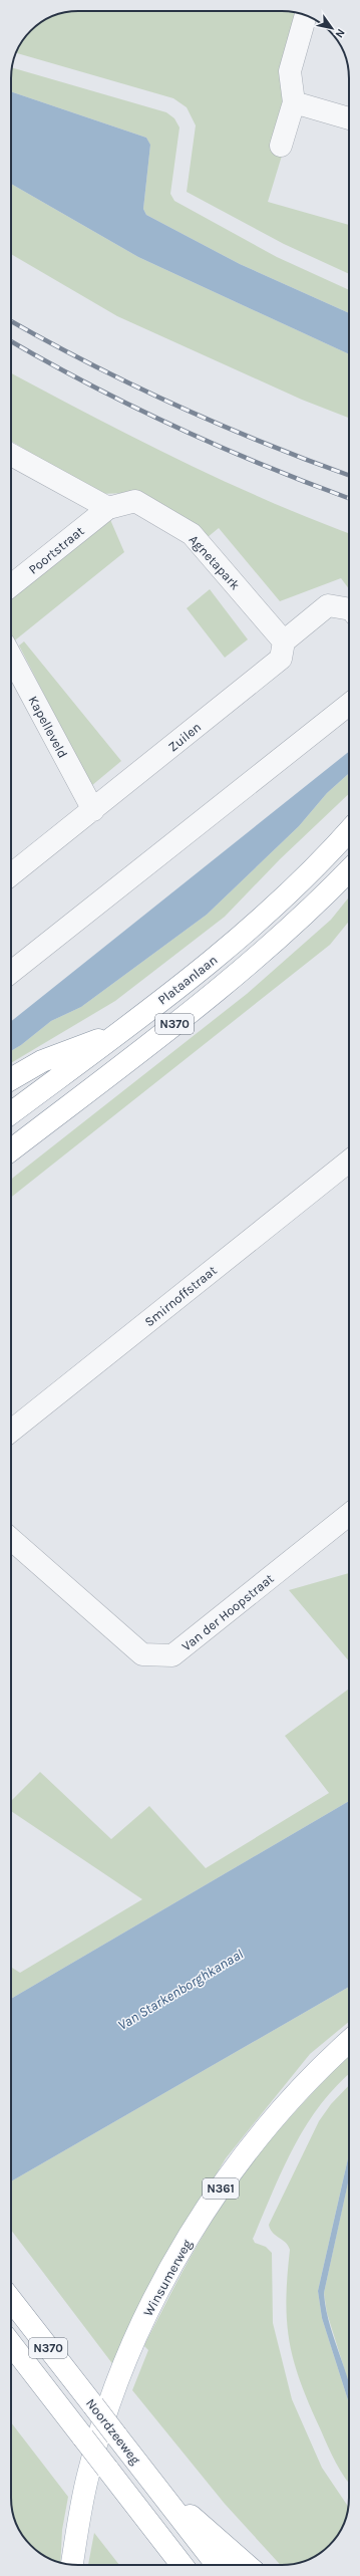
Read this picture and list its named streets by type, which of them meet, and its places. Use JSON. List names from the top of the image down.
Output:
{
  "streets": {
    "main road": [
      "Plataanlaan",
      "N370",
      "N361",
      "Winsumerweg",
      "Noordzeeweg"
    ],
    "street": [
      "Poortstraat",
      "Agnetapark",
      "Kapelleveld",
      "Zuilen",
      "Smirnoffstraat",
      "Van der Hoopstraat"
    ]
  },
  "crossings": [
    ["Poortstraat", "Agnetapark"],
    ["Agnetapark", "Zuilen"],
    ["Kapelleveld", "Zuilen"],
    ["Plataanlaan", "N370"],
    ["N370", "Noordzeeweg"]
  ],
  "water": ["Van Starkenborghkanaal"],
  "north": "bottom right"
}
